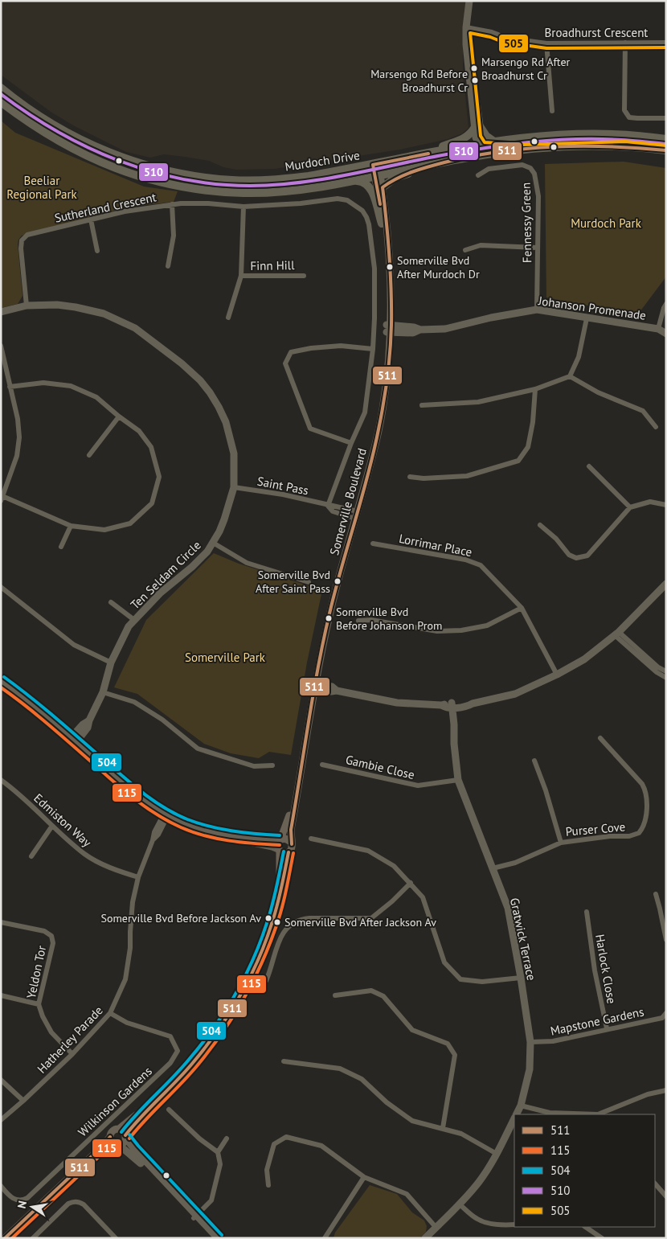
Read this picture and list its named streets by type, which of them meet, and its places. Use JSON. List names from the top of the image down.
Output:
{
  "streets": {
    "main road": ["Murdoch Drive", "Somerville Boulevard"],
    "street": [
      "Broadhurst Crescent",
      "Sutherland Crescent",
      "Fennessy Green",
      "Finn Hill",
      "Johanson Promenade",
      "Saint Pass",
      "Lorrimar Place",
      "Ten Seldam Circle",
      "Gambie Close",
      "Edmiston Way",
      "Purser Cove",
      "Gratwick Terrace",
      "Harlock Close",
      "Yeldon Tor",
      "Mapstone Gardens",
      "Hatherley Parade",
      "Wilkinson Gardens"
    ]
  },
  "crossings": [
    ["Murdoch Drive", "Somerville Boulevard"],
    ["Sutherland Crescent", "Saint Pass"],
    ["Sutherland Crescent", "Ten Seldam Circle"],
    ["Fennessy Green", "Johanson Promenade"],
    ["Johanson Promenade", "Somerville Boulevard"],
    ["Saint Pass", "Somerville Boulevard"],
    ["Saint Pass", "Ten Seldam Circle"],
    ["Gambie Close", "Gratwick Terrace"],
    ["Edmiston Way", "Hatherley Parade"],
    ["Purser Cove", "Gratwick Terrace"],
    ["Gratwick Terrace", "Mapstone Gardens"],
    ["Harlock Close", "Mapstone Gardens"],
    ["Yeldon Tor", "Hatherley Parade"],
    ["Hatherley Parade", "Wilkinson Gardens"]
  ],
  "parks": ["Beeliar Regional Park", "Murdoch Park", "Somerville Park"],
  "places": [
    "Marsengo Rd After Broadhurst Cr",
    "Marsengo Rd Before Broadhurst Cr",
    "Somerville Bvd After Murdoch Dr",
    "Somerville Bvd After Saint Pass",
    "Somerville Bvd Before Johanson Prom",
    "Somerville Bvd Before Jackson Av",
    "Somerville Bvd After Jackson Av"
  ],
  "lines": [
    "transit line 505",
    "transit line 510",
    "transit line 511",
    "transit line 504",
    "transit line 115"
  ],
  "legend": [
    "511",
    "115",
    "504",
    "510",
    "505"
  ],
  "north": "left"
}
